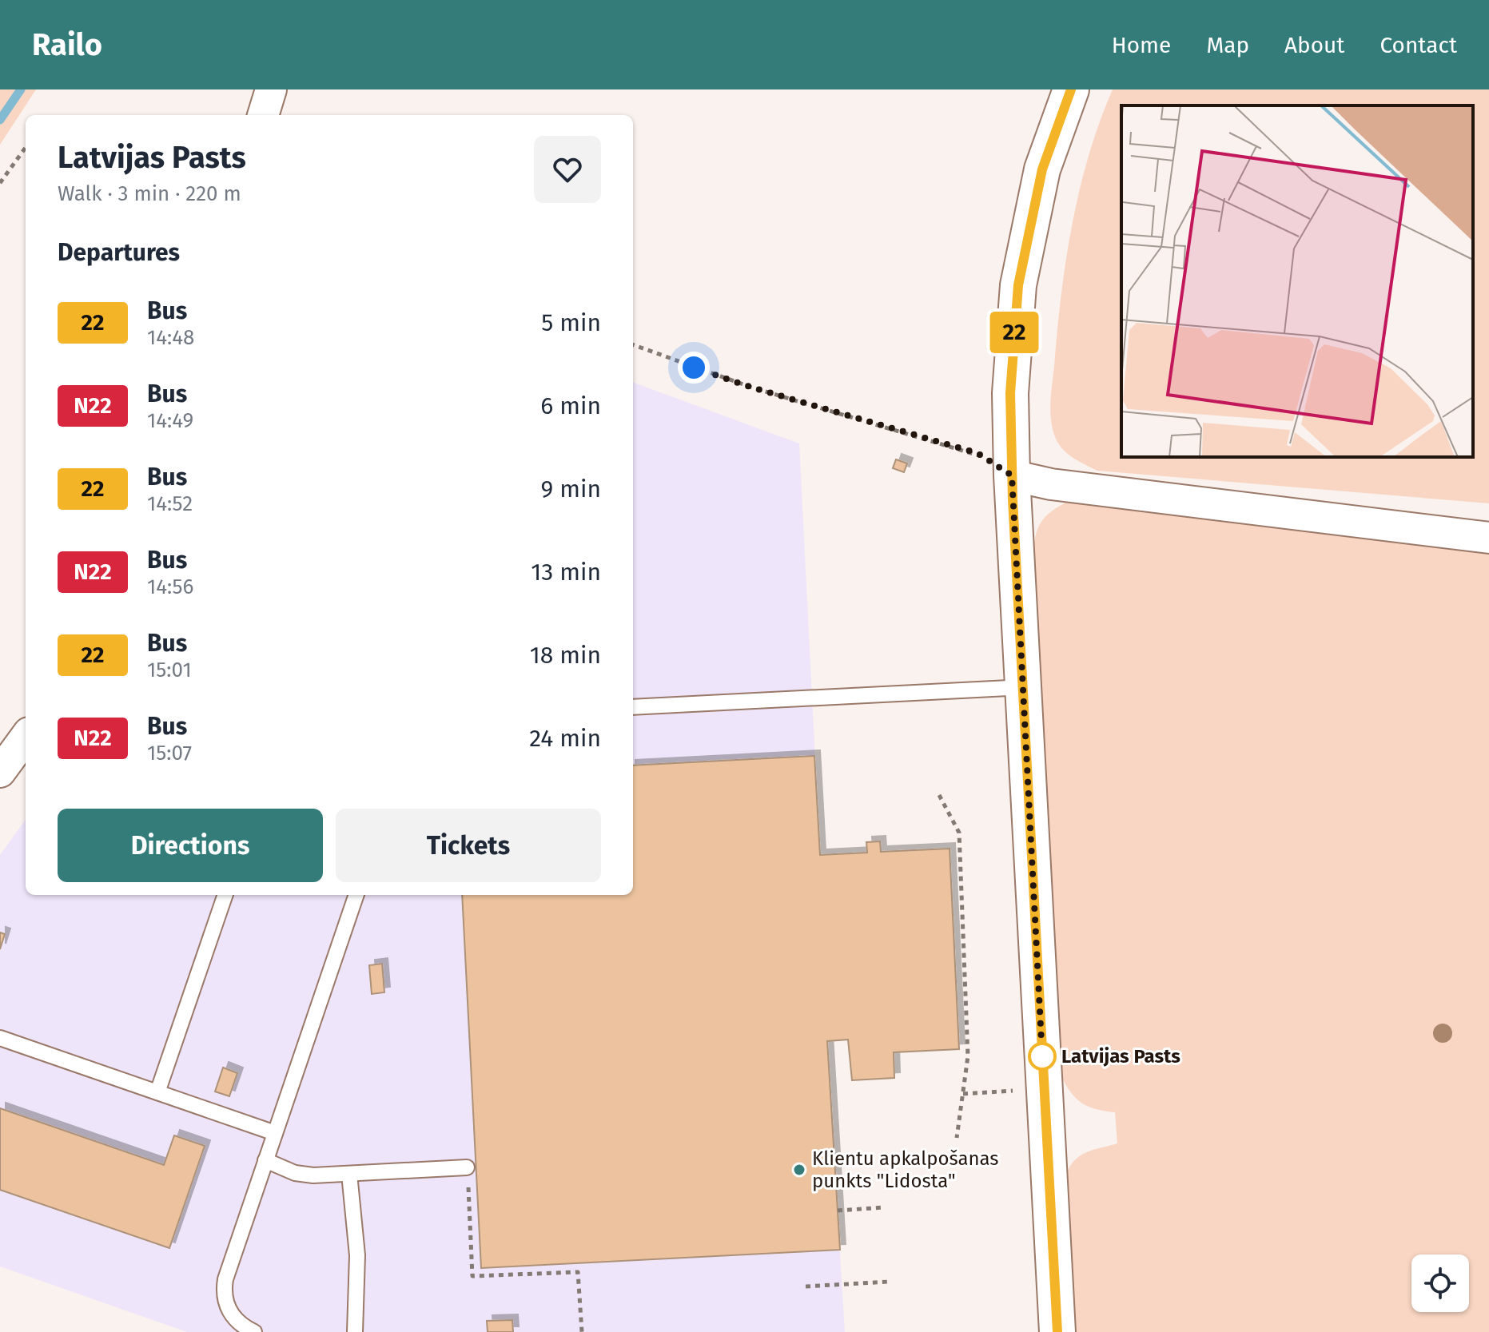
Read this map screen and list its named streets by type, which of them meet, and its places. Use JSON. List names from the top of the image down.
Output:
{
  "places": ["Latvijas Pasts", "Klientu apkalpošanas punkts \"Lidosta\""],
  "lines": ["bus line 22"],
  "page": {
    "header": "Railo",
    "nav": [
      "Home",
      "Map",
      "About",
      "Contact"
    ],
    "on_map": "22",
    "heading": [
      ["Latvijas Pasts", "Walk · 3 min · 220 m"],
      "Departures"
    ],
    "list": [
      {
        "mark": "22",
        "name": "Bus",
        "note": "14:48",
        "value": "5 min"
      },
      {
        "mark": "N22",
        "name": "Bus",
        "note": "14:49",
        "value": "6 min"
      },
      {
        "mark": "22",
        "name": "Bus",
        "note": "14:52",
        "value": "9 min"
      },
      {
        "mark": "N22",
        "name": "Bus",
        "note": "14:56",
        "value": "13 min"
      },
      {
        "mark": "22",
        "name": "Bus",
        "note": "15:01",
        "value": "18 min"
      },
      {
        "mark": "N22",
        "name": "Bus",
        "note": "15:07",
        "value": "24 min"
      }
    ],
    "buttons": ["Directions", "Tickets"]
  }
}
